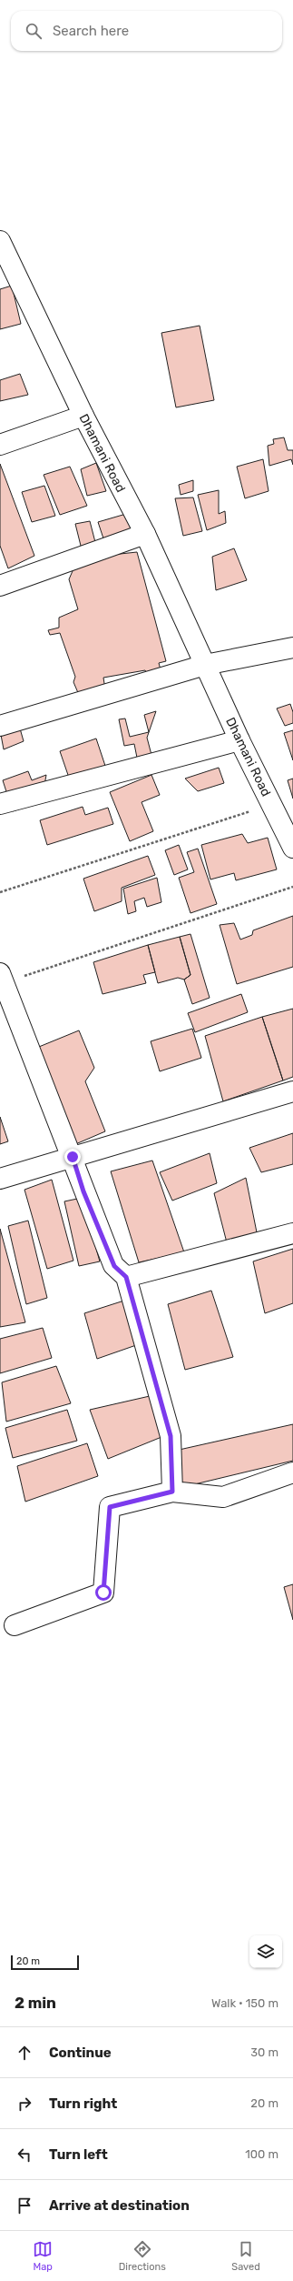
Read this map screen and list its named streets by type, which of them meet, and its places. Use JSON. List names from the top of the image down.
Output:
{
  "streets": {
    "street": ["Dhamani Road"]
  },
  "scale_bar": "20 m",
  "page": {
    "search": "Search here",
    "scale": "20 m",
    "heading": ["2 min", "Walk · 150 m"],
    "list": [
      ["Continue", "30 m"],
      ["Turn right", "20 m"],
      ["Turn left", "100 m"],
      "Arrive at destination"
    ],
    "nav": ["Map", "Directions", "Saved"]
  }
}
